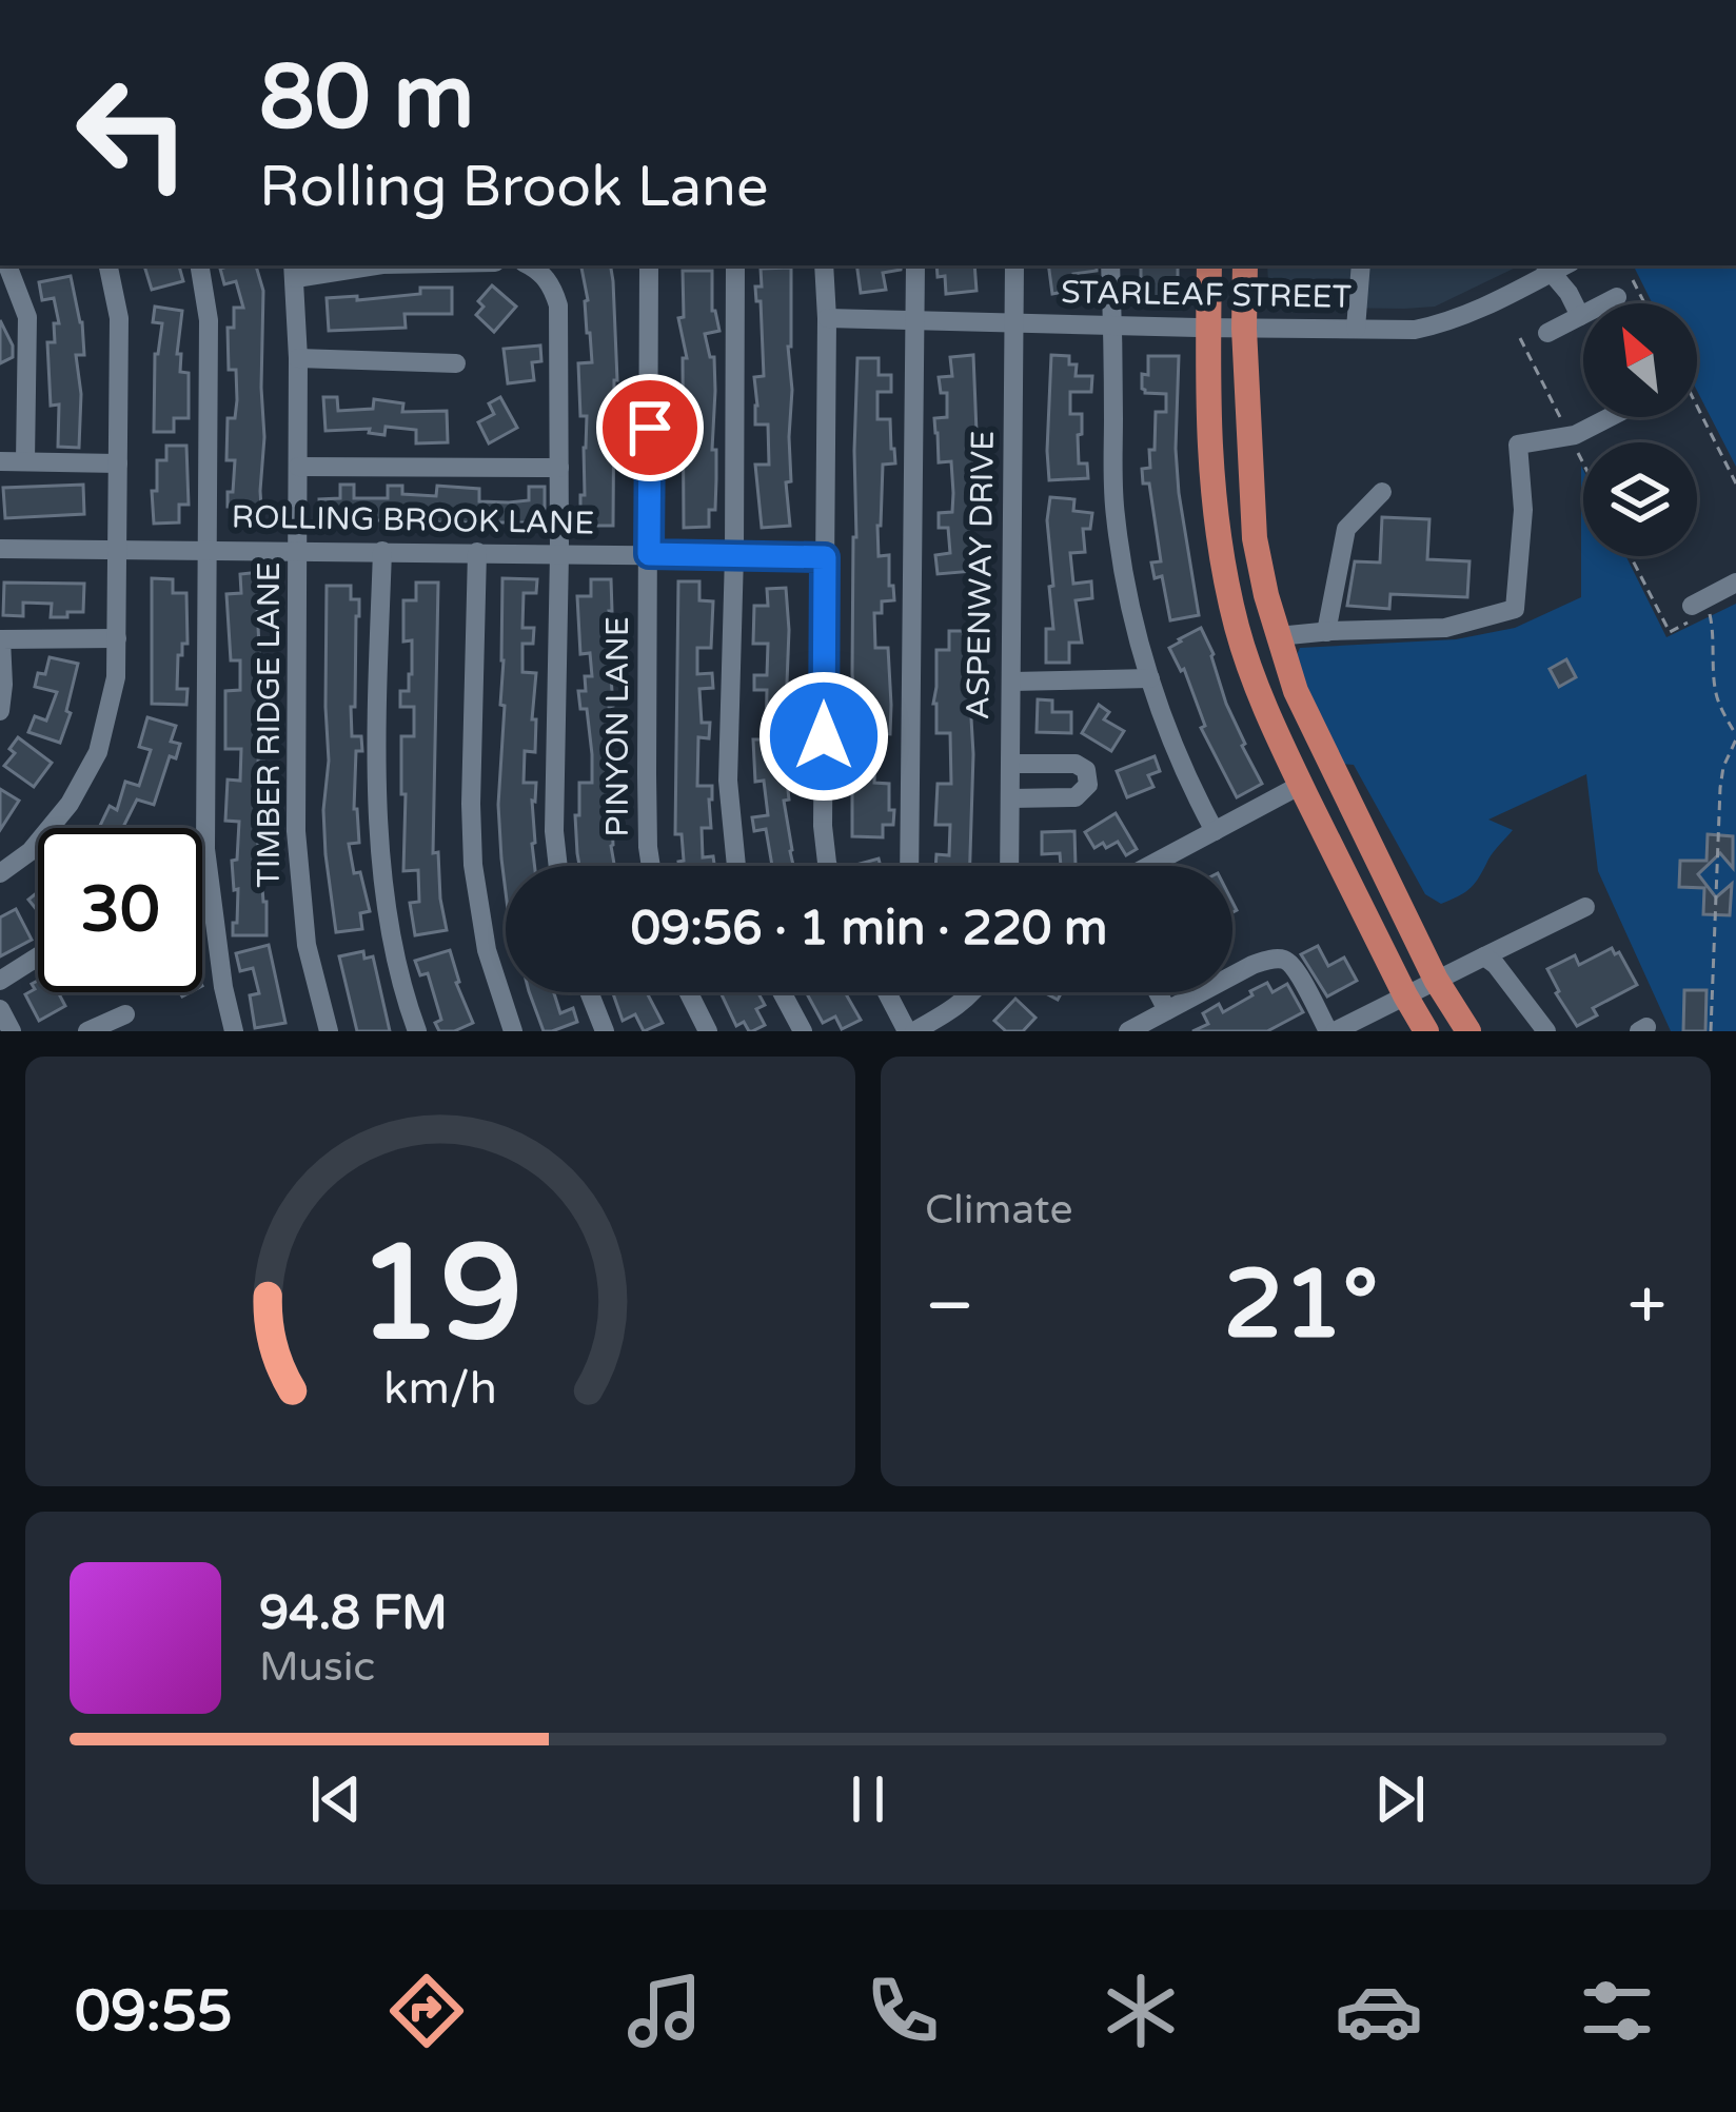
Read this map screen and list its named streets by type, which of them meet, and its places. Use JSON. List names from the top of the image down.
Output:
{
  "streets": {
    "street": [
      "STARLEAF STREET",
      "ROLLING BROOK LANE",
      "ASPENWAY DRIVE",
      "TIMBER RIDGE LANE",
      "PINYON LANE"
    ]
  },
  "crossings": [
    ["STARLEAF STREET", "ASPENWAY DRIVE"],
    ["ROLLING BROOK LANE", "TIMBER RIDGE LANE"],
    ["ROLLING BROOK LANE", "PINYON LANE"]
  ],
  "north": "top left",
  "page": {
    "turn": ["80 m", "Rolling Brook Lane"],
    "limit": "30",
    "trip": "09:56 · 1 min · 220 m",
    "tile": "Climate",
    "heat": ["−", "21°", "+"],
    "song": ["94.8 FM", "Music"],
    "tabs": "09:55",
    "gauge": ["19", "km/h"]
  }
}
